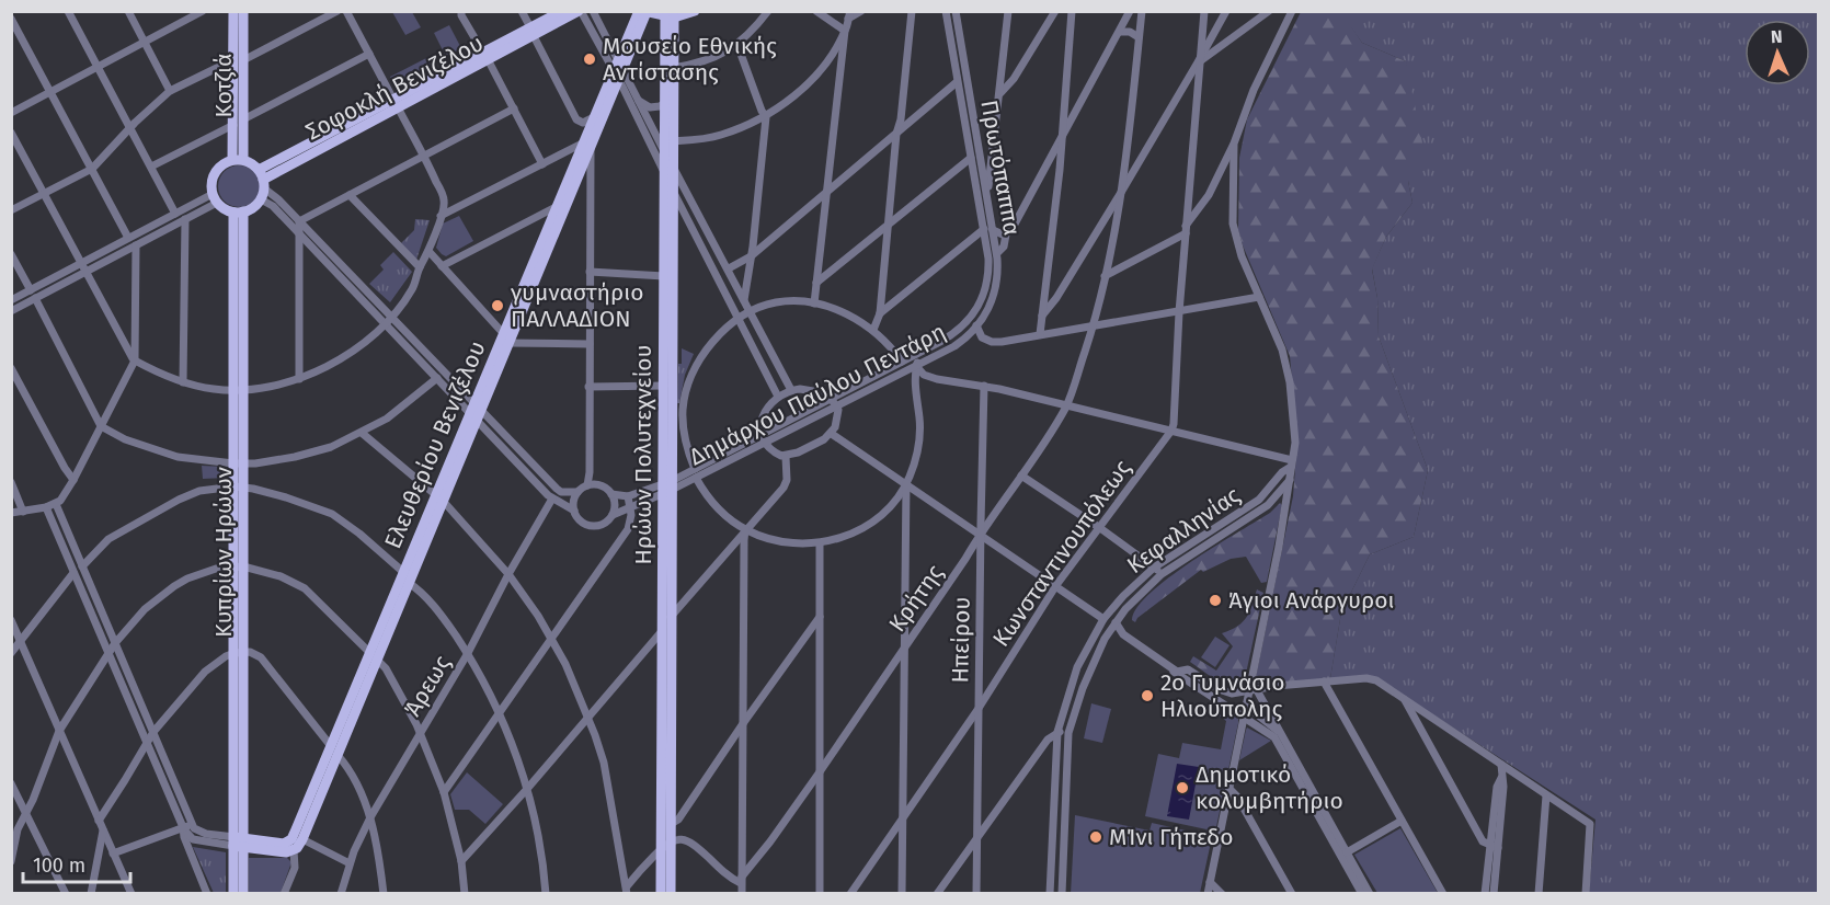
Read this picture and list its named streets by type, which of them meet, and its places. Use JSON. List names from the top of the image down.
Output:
{
  "streets": {
    "main road": [
      "Κοτζιά",
      "Σοφοκλή Βενιζέλου",
      "Ελευθερίου Βενιζέλου",
      "Ηρώων Πολυτεχνείου",
      "Κυπρίων Ηρώων"
    ],
    "street": [
      "Πρωτόπαππα",
      "Δημάρχου Παύλου Πεντάρη",
      "Κεφαλληνίας",
      "Κωνσταντινουπόλεως",
      "Κρήτης",
      "Ηπείρου",
      "Άρεως"
    ]
  },
  "crossings": [
    ["Κοτζιά", "Σοφοκλή Βενιζέλου"],
    ["Κοτζιά", "Κυπρίων Ηρώων"],
    ["Σοφοκλή Βενιζέλου", "Κυπρίων Ηρώων"],
    ["Πρωτόπαππα", "Δημάρχου Παύλου Πεντάρη"],
    ["Δημάρχου Παύλου Πεντάρη", "Ηρώων Πολυτεχνείου"],
    ["Ελευθερίου Βενιζέλου", "Κυπρίων Ηρώων"],
    ["Κωνσταντινουπόλεως", "Ηπείρου"],
    ["Κρήτης", "Ηπείρου"]
  ],
  "places": [
    "Μουσείο Εθνικής Αντίστασης",
    "γυμναστήριο ΠΑΛΛΑΔΙΟΝ",
    "Άγιοι Ανάργυροι",
    "2ο Γυμνάσιο Ηλιούπολης",
    "Δημοτικό κολυμβητήριο",
    "ΜΊνι Γήπεδο"
  ],
  "scale_bar": "100 m",
  "north": "top"
}
